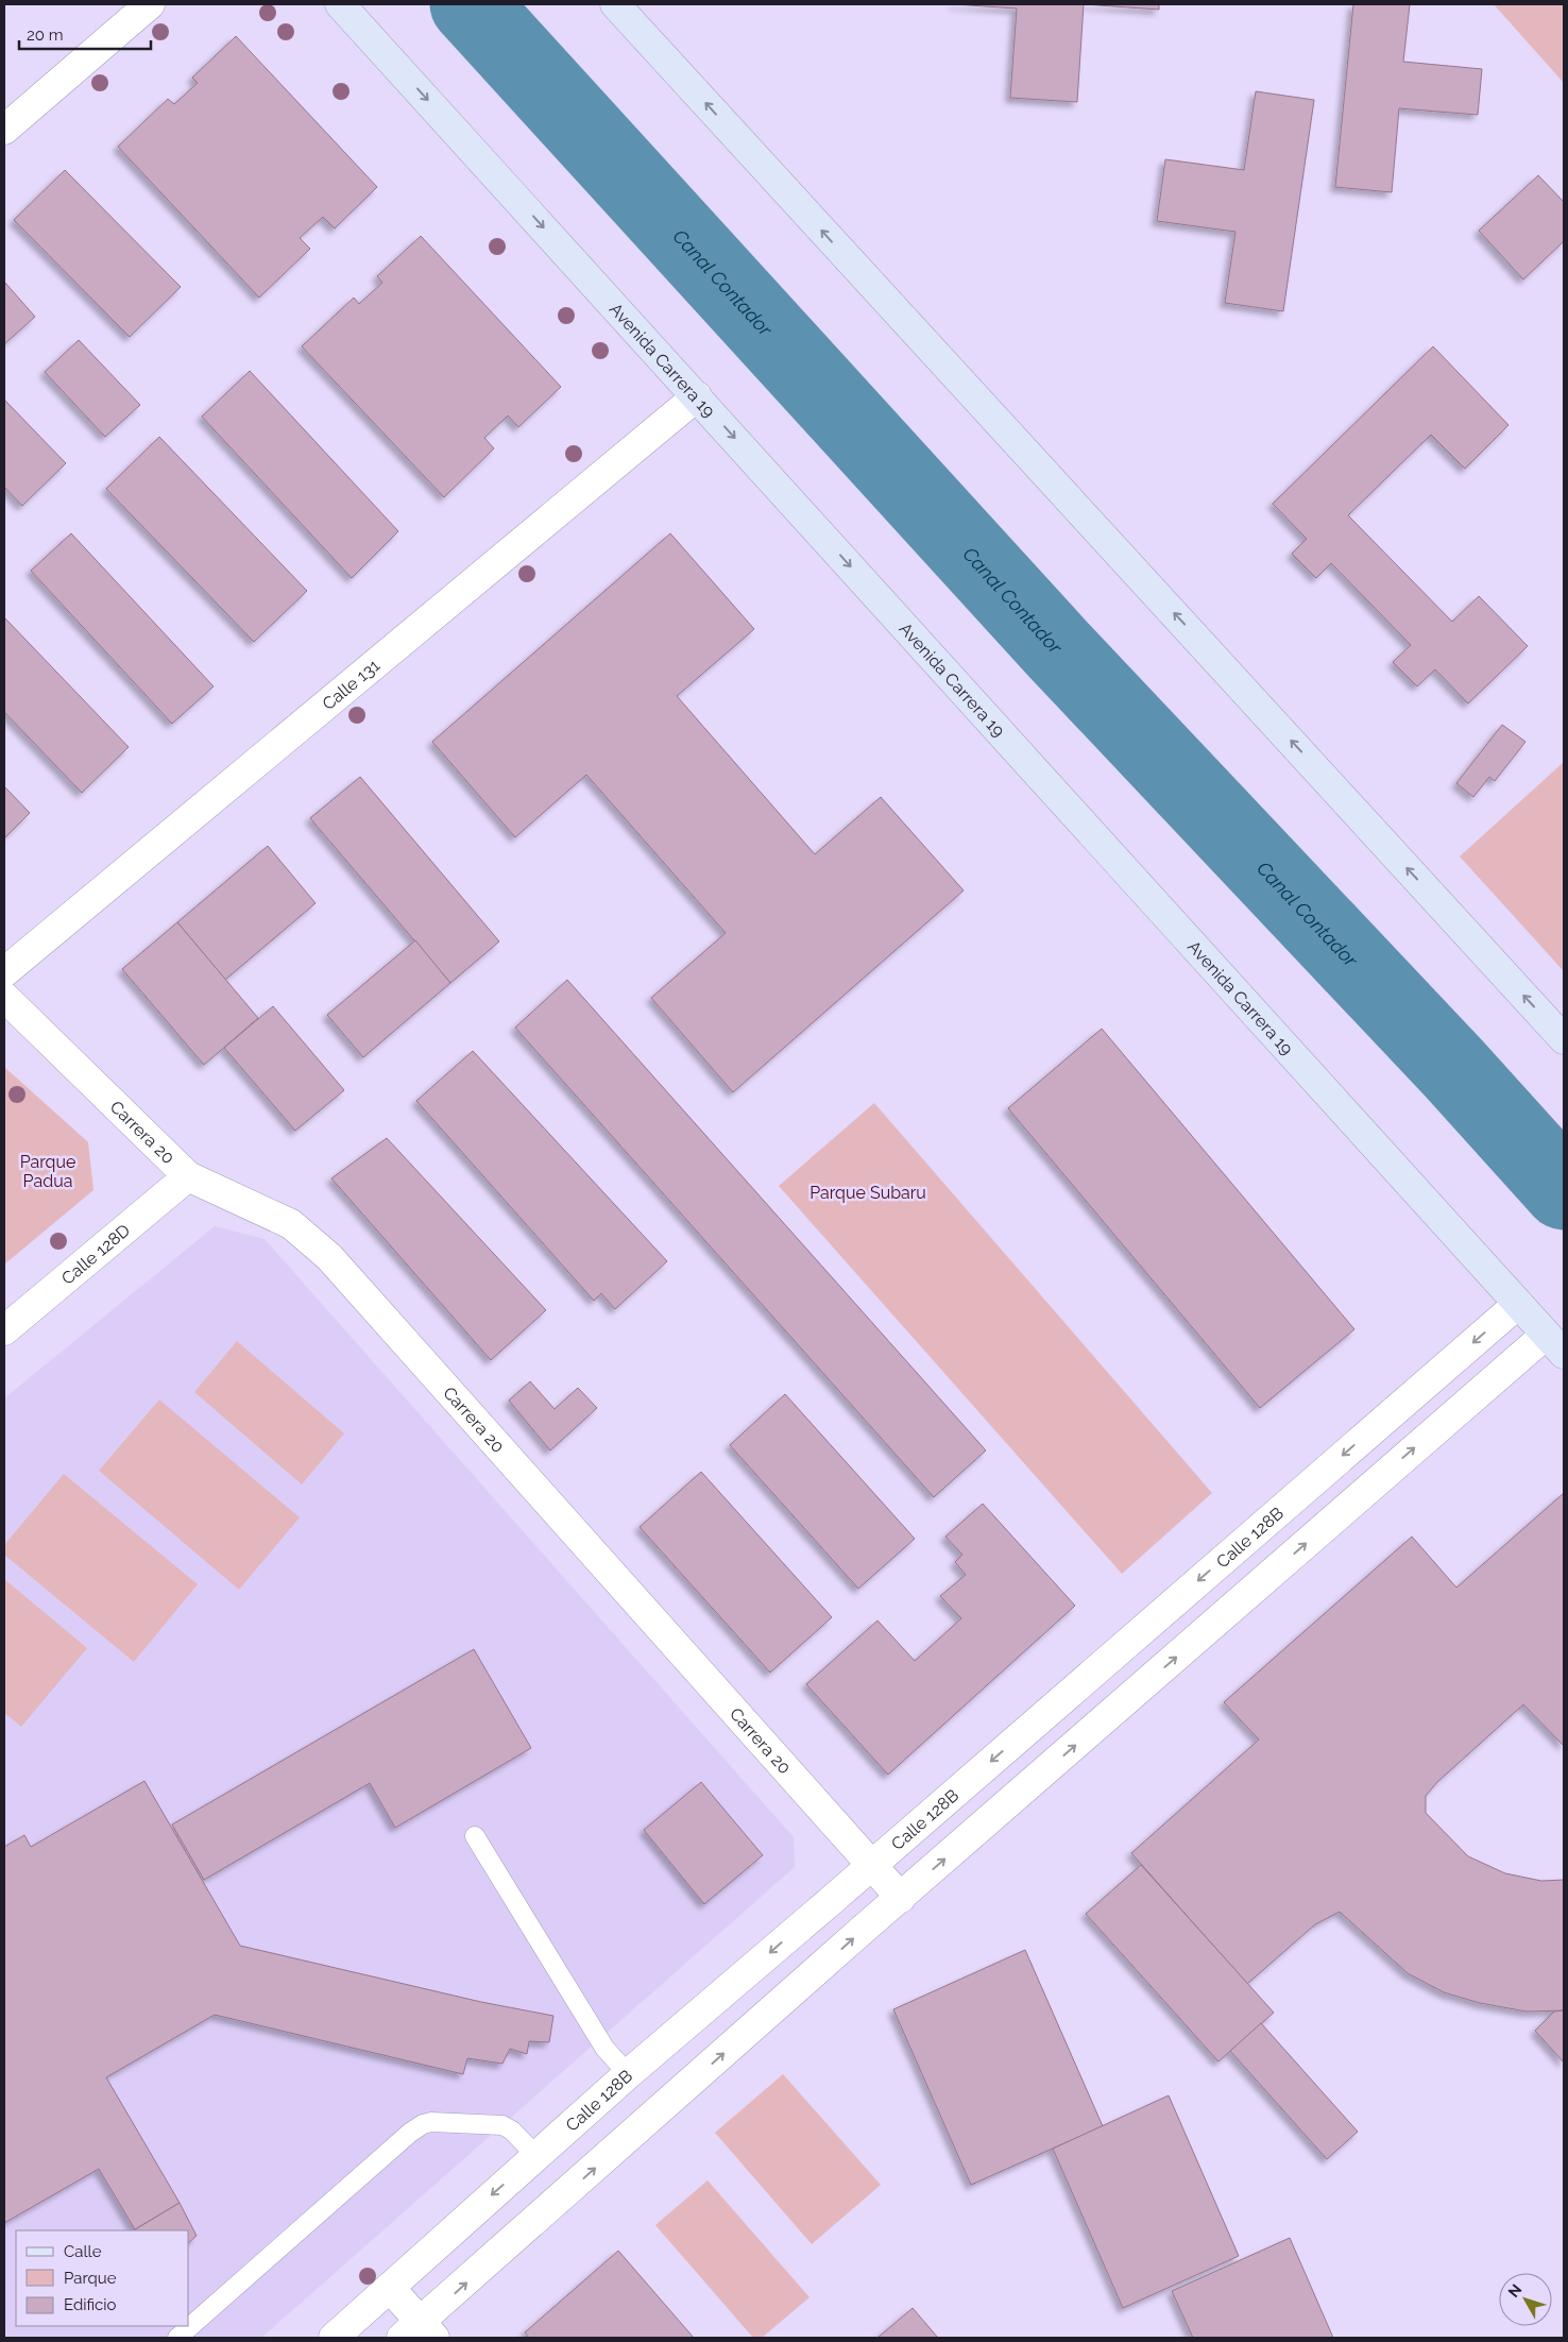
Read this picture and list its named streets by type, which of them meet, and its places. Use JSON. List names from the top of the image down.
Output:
{
  "streets": {
    "main road": ["Avenida Carrera 19"],
    "street": [
      "Calle 131",
      "Carrera 20",
      "Calle 128D",
      "Calle 128B"
    ]
  },
  "crossings": [
    ["Avenida Carrera 19", "Calle 131"],
    ["Avenida Carrera 19", "Calle 128B"],
    ["Carrera 20", "Calle 128D"],
    ["Carrera 20", "Calle 128B"]
  ],
  "water": ["Canal Contador"],
  "parks": ["Parque Padua", "Parque Subaru"],
  "legend": ["Calle", "Parque", "Edificio"],
  "scale_bar": "20 m",
  "north": "top left"
}
